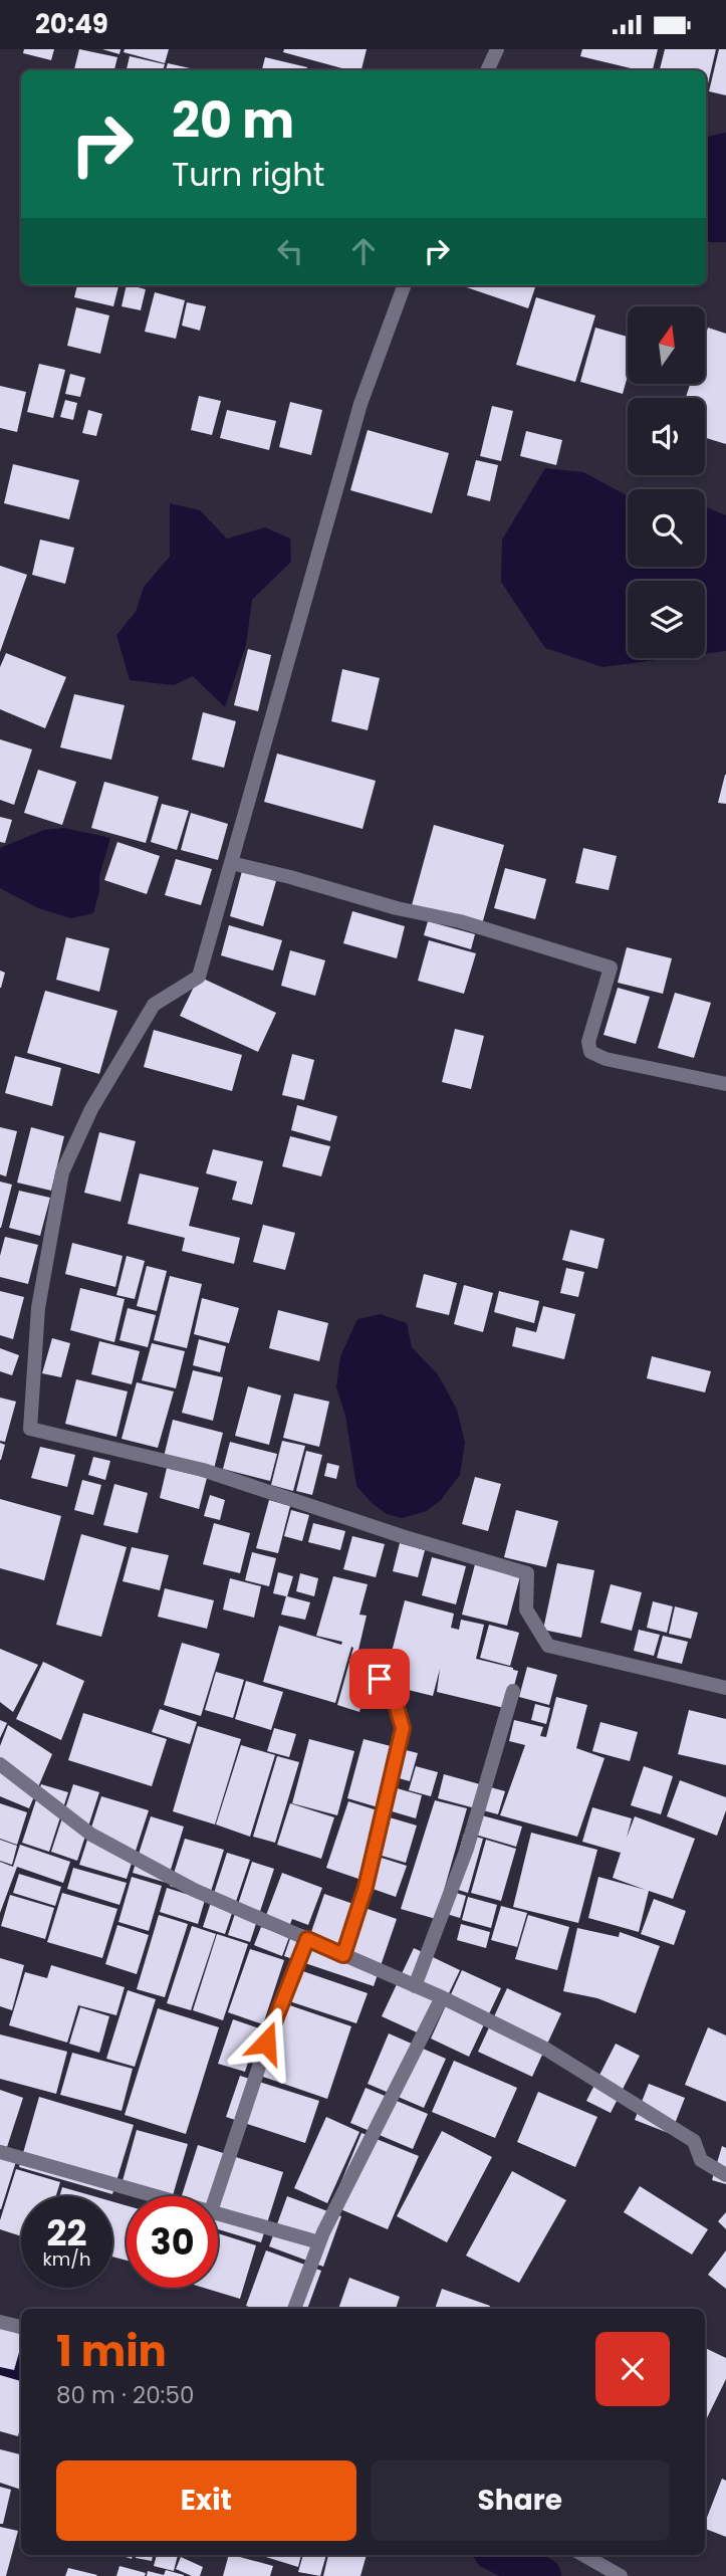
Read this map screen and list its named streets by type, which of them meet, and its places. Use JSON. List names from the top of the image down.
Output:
{
  "north": "top",
  "page": {
    "status": "20:49",
    "turn": ["20 m", "Turn right"],
    "speed": "22 km/h",
    "limit": "30",
    "heading": ["1 min", "80 m · 20:50"],
    "buttons": ["Exit", "Share"]
  }
}
